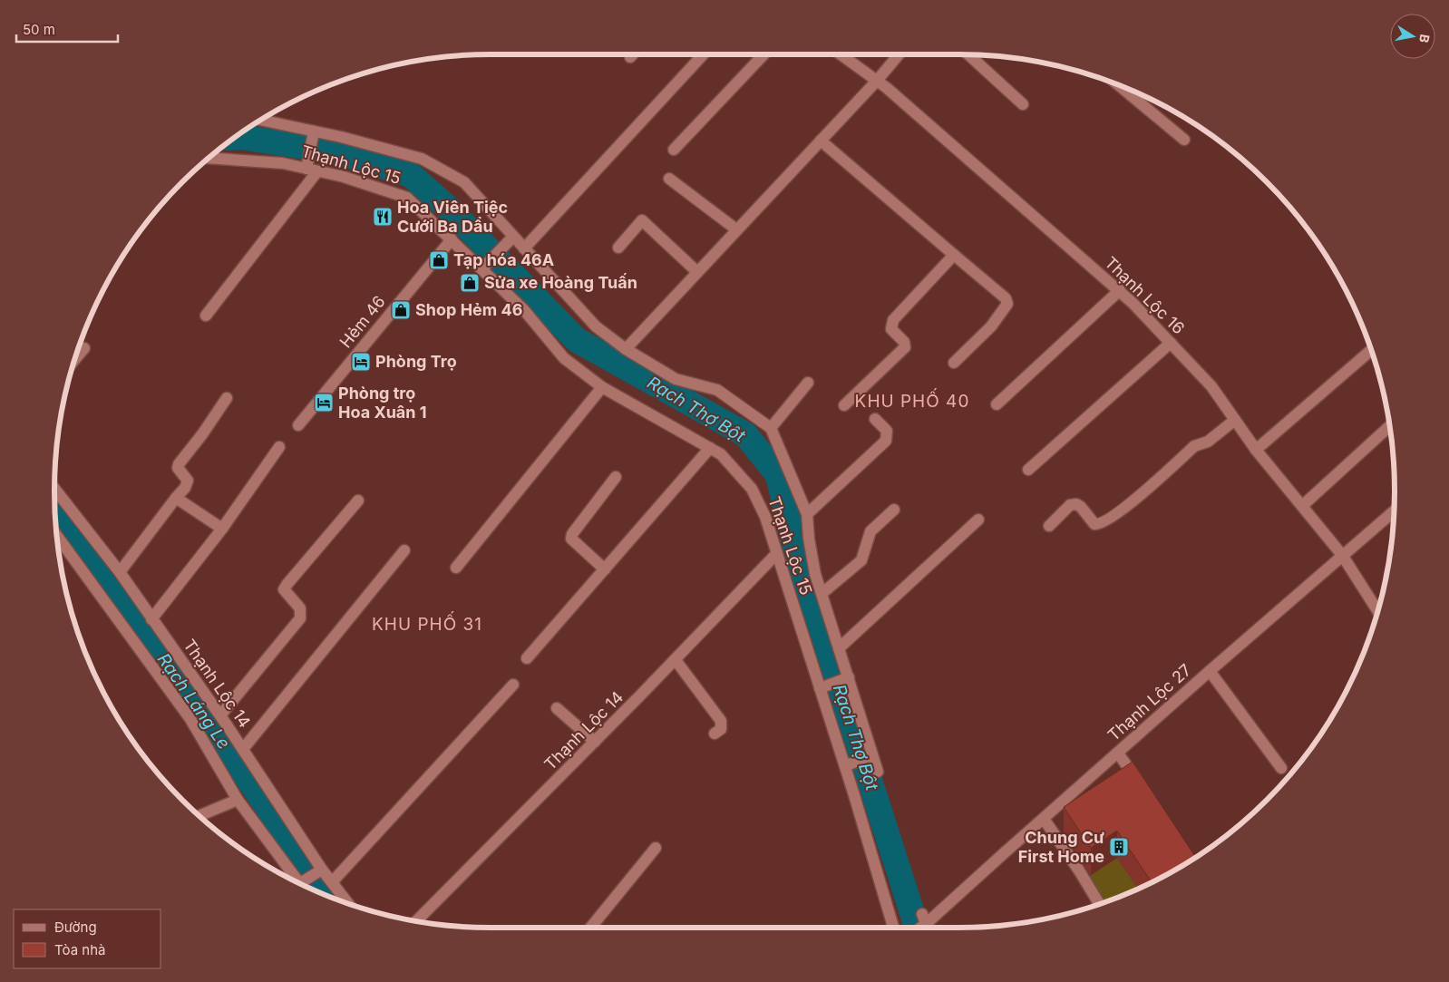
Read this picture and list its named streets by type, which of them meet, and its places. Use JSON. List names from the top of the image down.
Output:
{
  "streets": {
    "street": [
      "Thạnh Lộc 15",
      "Thạnh Lộc 16",
      "Hẻm 46",
      "Thạnh Lộc 14",
      "Thạnh Lộc 27"
    ]
  },
  "crossings": [
    ["Thạnh Lộc 15", "Hẻm 46"],
    ["Thạnh Lộc 15", "Thạnh Lộc 14"],
    ["Thạnh Lộc 16", "Thạnh Lộc 27"]
  ],
  "districts": ["KHU PHỐ 40", "KHU PHỐ 31"],
  "water": ["Rạch Thợ Bột", "Rạch Láng Le"],
  "places": {
    "restaurant": ["Hoa Viên Tiệc Cưới Ba Dẩu"],
    "shop": ["Tạp hóa 46A", "Sửa xe Hoàng Tuấn", "Shop Hẻm 46"],
    "hotel": ["Phòng Trọ", "Phòng trọ Hoa Xuân 1"],
    "building": ["Chung Cư First Home"]
  },
  "legend": ["Đường", "Tòa nhà"],
  "scale_bar": "50 m",
  "north": "right"
}
